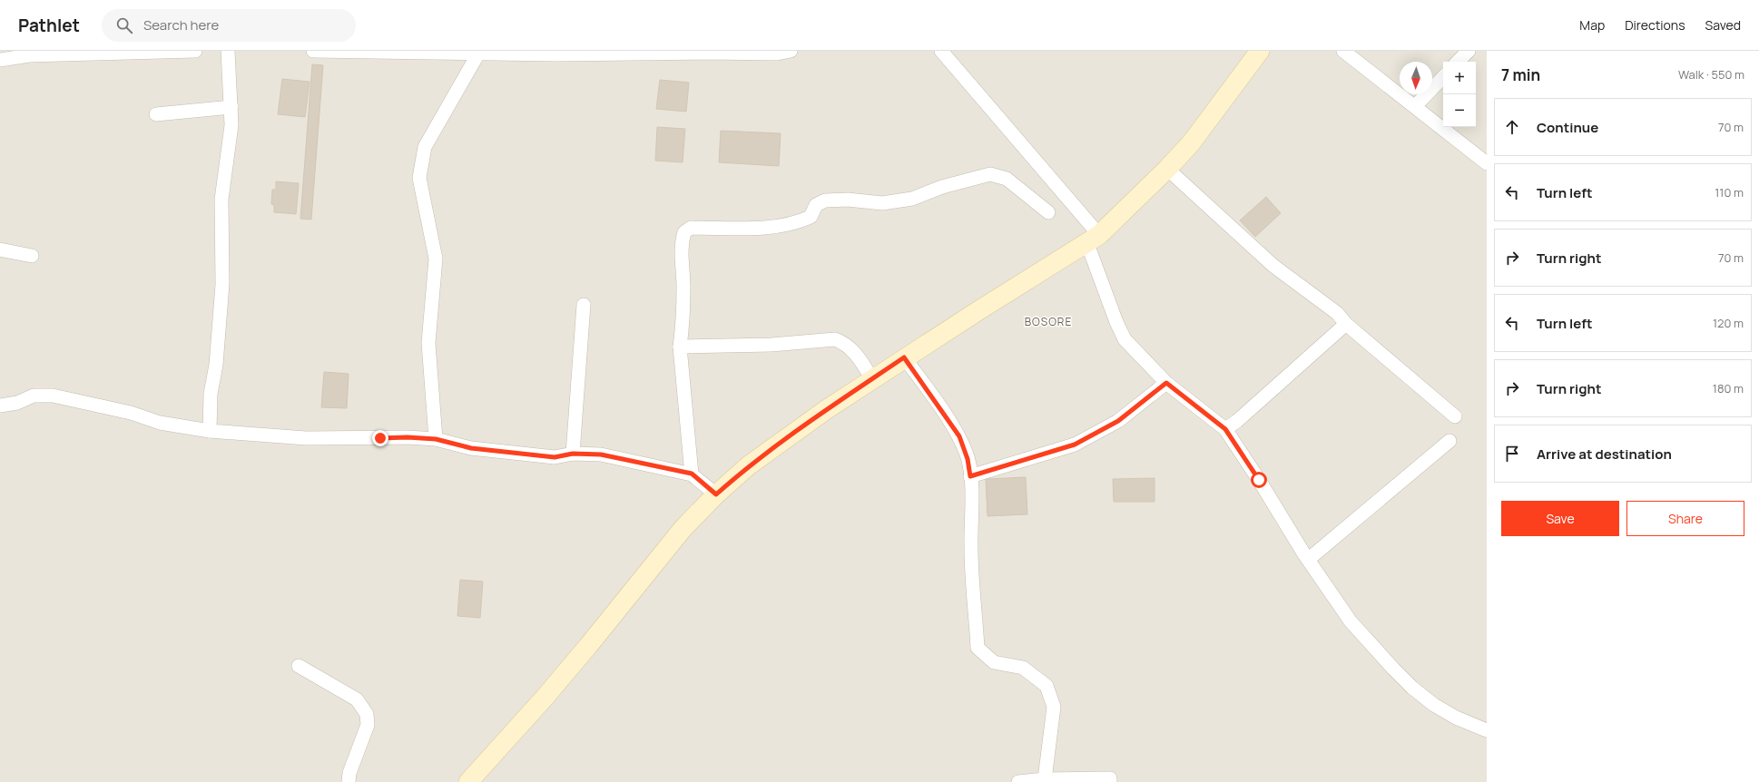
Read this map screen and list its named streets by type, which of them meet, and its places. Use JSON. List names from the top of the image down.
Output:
{
  "districts": ["BOSORE"],
  "north": "bottom",
  "page": {
    "header": "Pathlet",
    "search": "Search here",
    "nav": ["Map", "Directions", "Saved"],
    "heading": ["7 min", "Walk · 550 m"],
    "map_buttons": ["+", "−"],
    "list": [
      ["Continue", "70 m"],
      ["Turn left", "110 m"],
      ["Turn right", "70 m"],
      ["Turn left", "120 m"],
      ["Turn right", "180 m"],
      "Arrive at destination"
    ],
    "buttons": ["Save", "Share"]
  }
}
